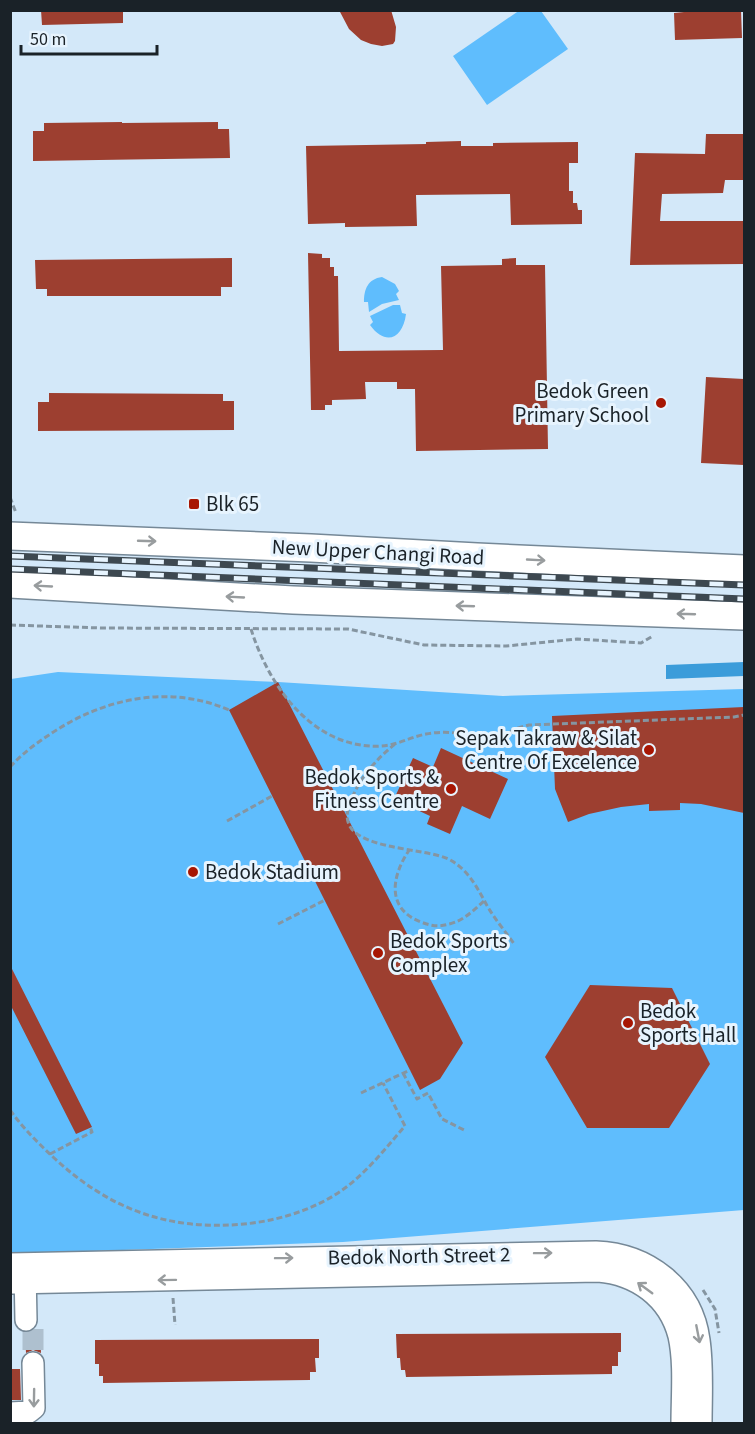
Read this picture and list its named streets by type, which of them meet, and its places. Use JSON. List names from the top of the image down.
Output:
{
  "streets": {
    "main road": ["New Upper Changi Road"],
    "street": ["Bedok North Street 2"]
  },
  "places": {
    "other": [
      "Bedok Green Primary School",
      "Sepak Takraw & Silat Centre Of Excelence",
      "Bedok Sports & Fitness Centre",
      "Bedok Stadium",
      "Bedok Sports Complex",
      "Bedok Sports Hall"
    ],
    "transit": ["Blk 65"]
  },
  "scale_bar": "50 m"
}
